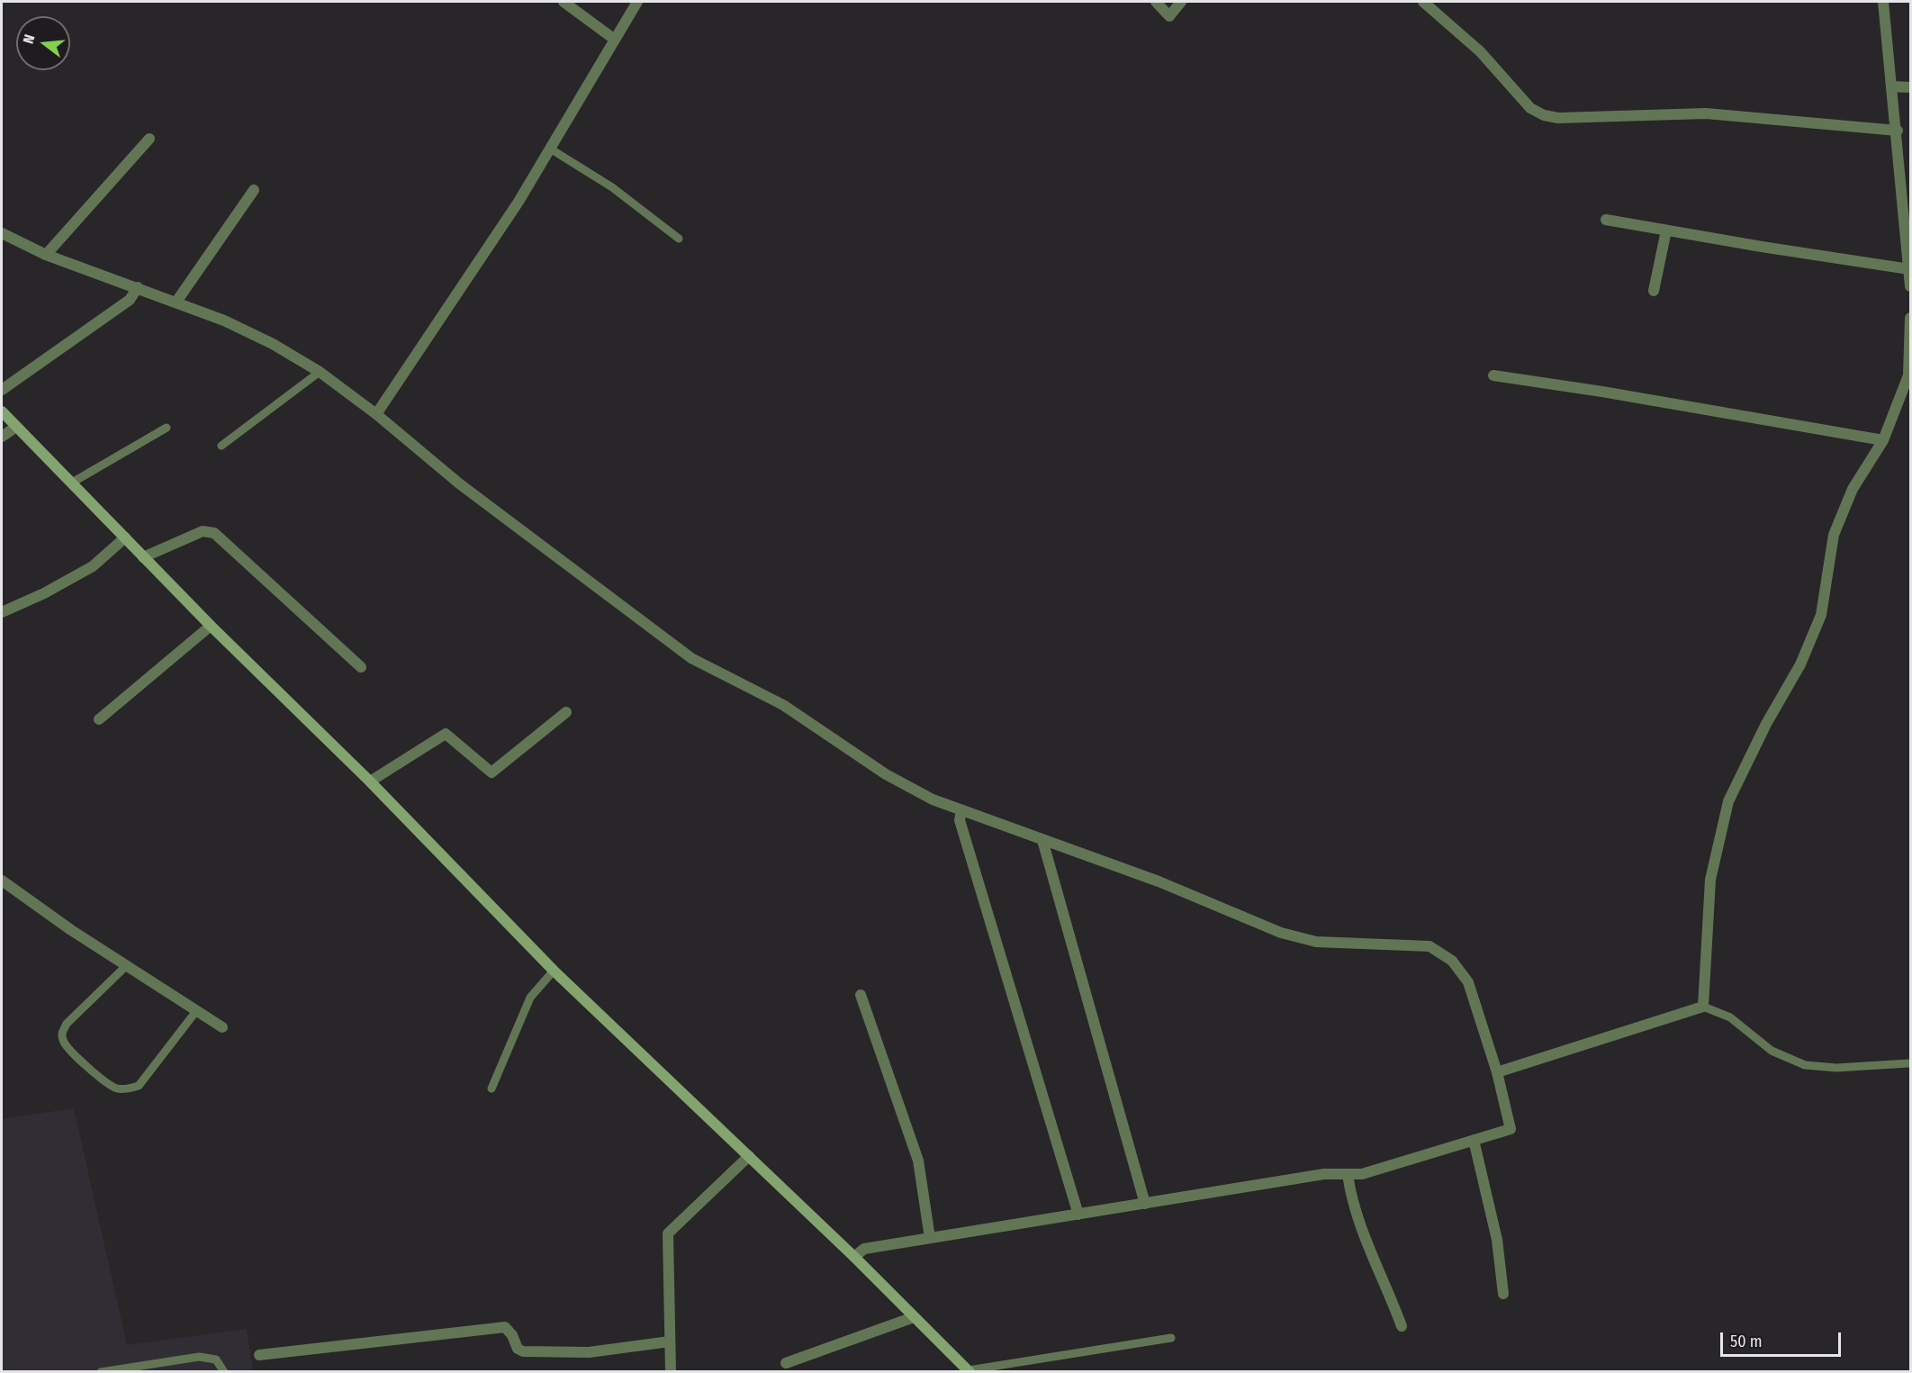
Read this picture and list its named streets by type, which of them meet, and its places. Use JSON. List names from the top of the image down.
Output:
{
  "scale_bar": "50 m",
  "north": "left"
}
